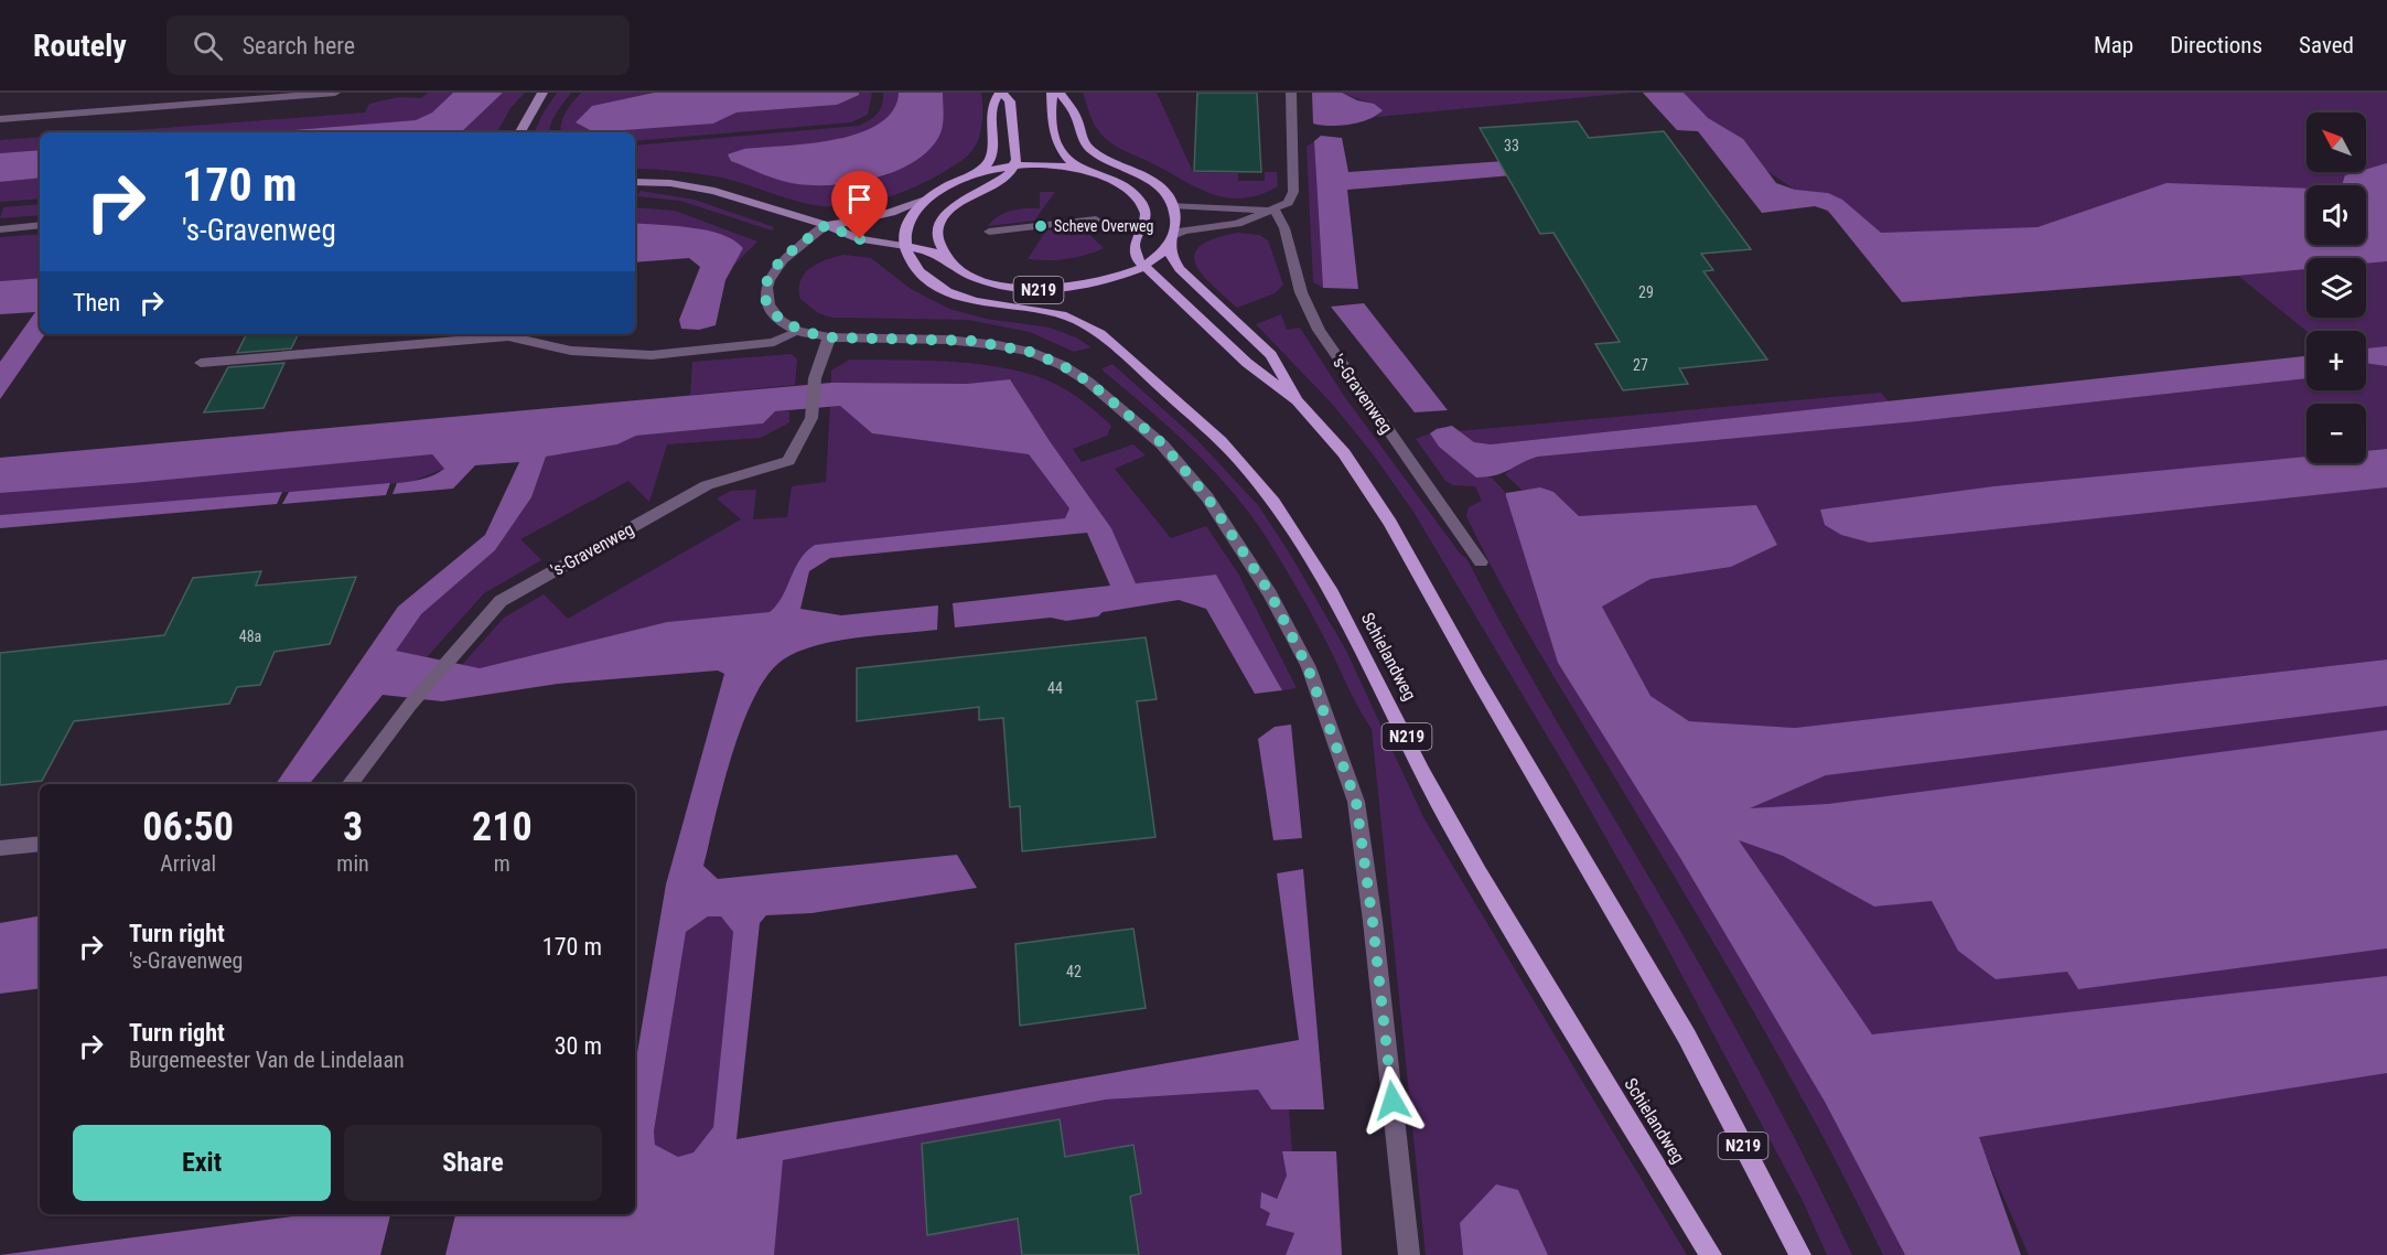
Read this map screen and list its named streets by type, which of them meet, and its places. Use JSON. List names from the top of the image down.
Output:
{
  "streets": {
    "main road": ["N219", "Schielandweg"],
    "street": ["'s-Gravenweg"]
  },
  "crossings": [
    ["N219", "Schielandweg"]
  ],
  "places": ["Scheve Overweg"],
  "house_numbers": [
    "33",
    "29",
    "27",
    "48a",
    "44",
    "42"
  ],
  "north": "top left",
  "page": {
    "header": "Routely",
    "search": "Search here",
    "nav": ["Map", "Directions", "Saved"],
    "map_buttons": ["+", "−"],
    "turn": ["170 m", "'s-Gravenweg"],
    "then": "Then",
    "eta": [
      "06:50",
      "Arrival",
      "3",
      "min",
      "210",
      "m"
    ],
    "list": [
      {
        "name": "Turn right",
        "note": "'s-Gravenweg",
        "value": "170 m"
      },
      {
        "name": "Turn right",
        "note": "Burgemeester Van de Lindelaan",
        "value": "30 m"
      }
    ],
    "buttons": ["Exit", "Share"]
  }
}
